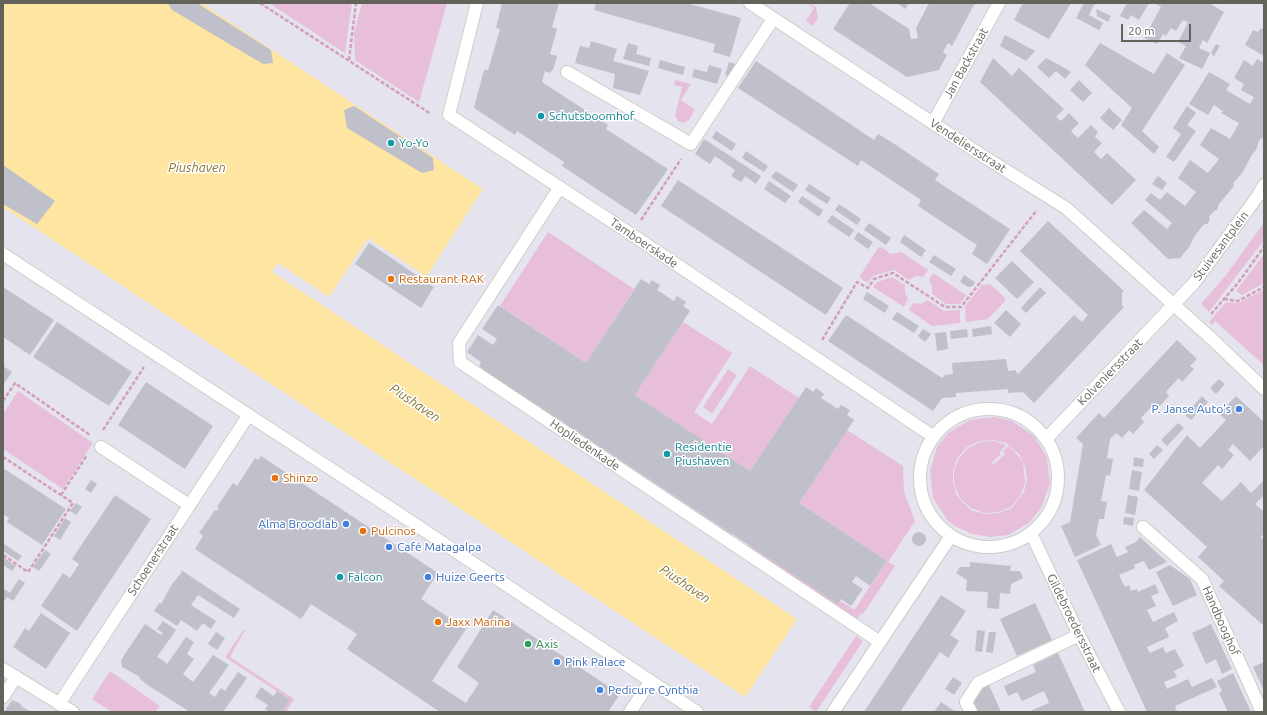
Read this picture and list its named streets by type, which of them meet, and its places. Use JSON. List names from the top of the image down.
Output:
{
  "streets": {
    "street": [
      "Jan Backstraat",
      "Vendeliersstraat",
      "Tamboerskade",
      "Stuivesantplein",
      "Kolveniersstraat",
      "Hopliedenkade",
      "Schoenerstraat",
      "Handbooghof",
      "Gildebroedersstraat"
    ]
  },
  "crossings": [
    ["Jan Backstraat", "Vendeliersstraat"],
    ["Vendeliersstraat", "Stuivesantplein"],
    ["Vendeliersstraat", "Kolveniersstraat"],
    ["Tamboerskade", "Kolveniersstraat"],
    ["Tamboerskade", "Hopliedenkade"],
    ["Tamboerskade", "Gildebroedersstraat"],
    ["Stuivesantplein", "Kolveniersstraat"],
    ["Kolveniersstraat", "Gildebroedersstraat"]
  ],
  "water": ["Piushaven"],
  "places": [
    "Schutsboomhof",
    "Yo-Yo",
    "Restaurant RAK",
    "P. Janse Auto's",
    "Residentie Piushaven",
    "Shinzo",
    "Alma Broodlab",
    "Pulcinos",
    "Café Matagalpa",
    "Falcon",
    "Huize Geerts",
    "Jaxx Marina",
    "Axis",
    "Pink Palace",
    "Pedicure Cynthia"
  ],
  "scale_bar": "20 m"
}
